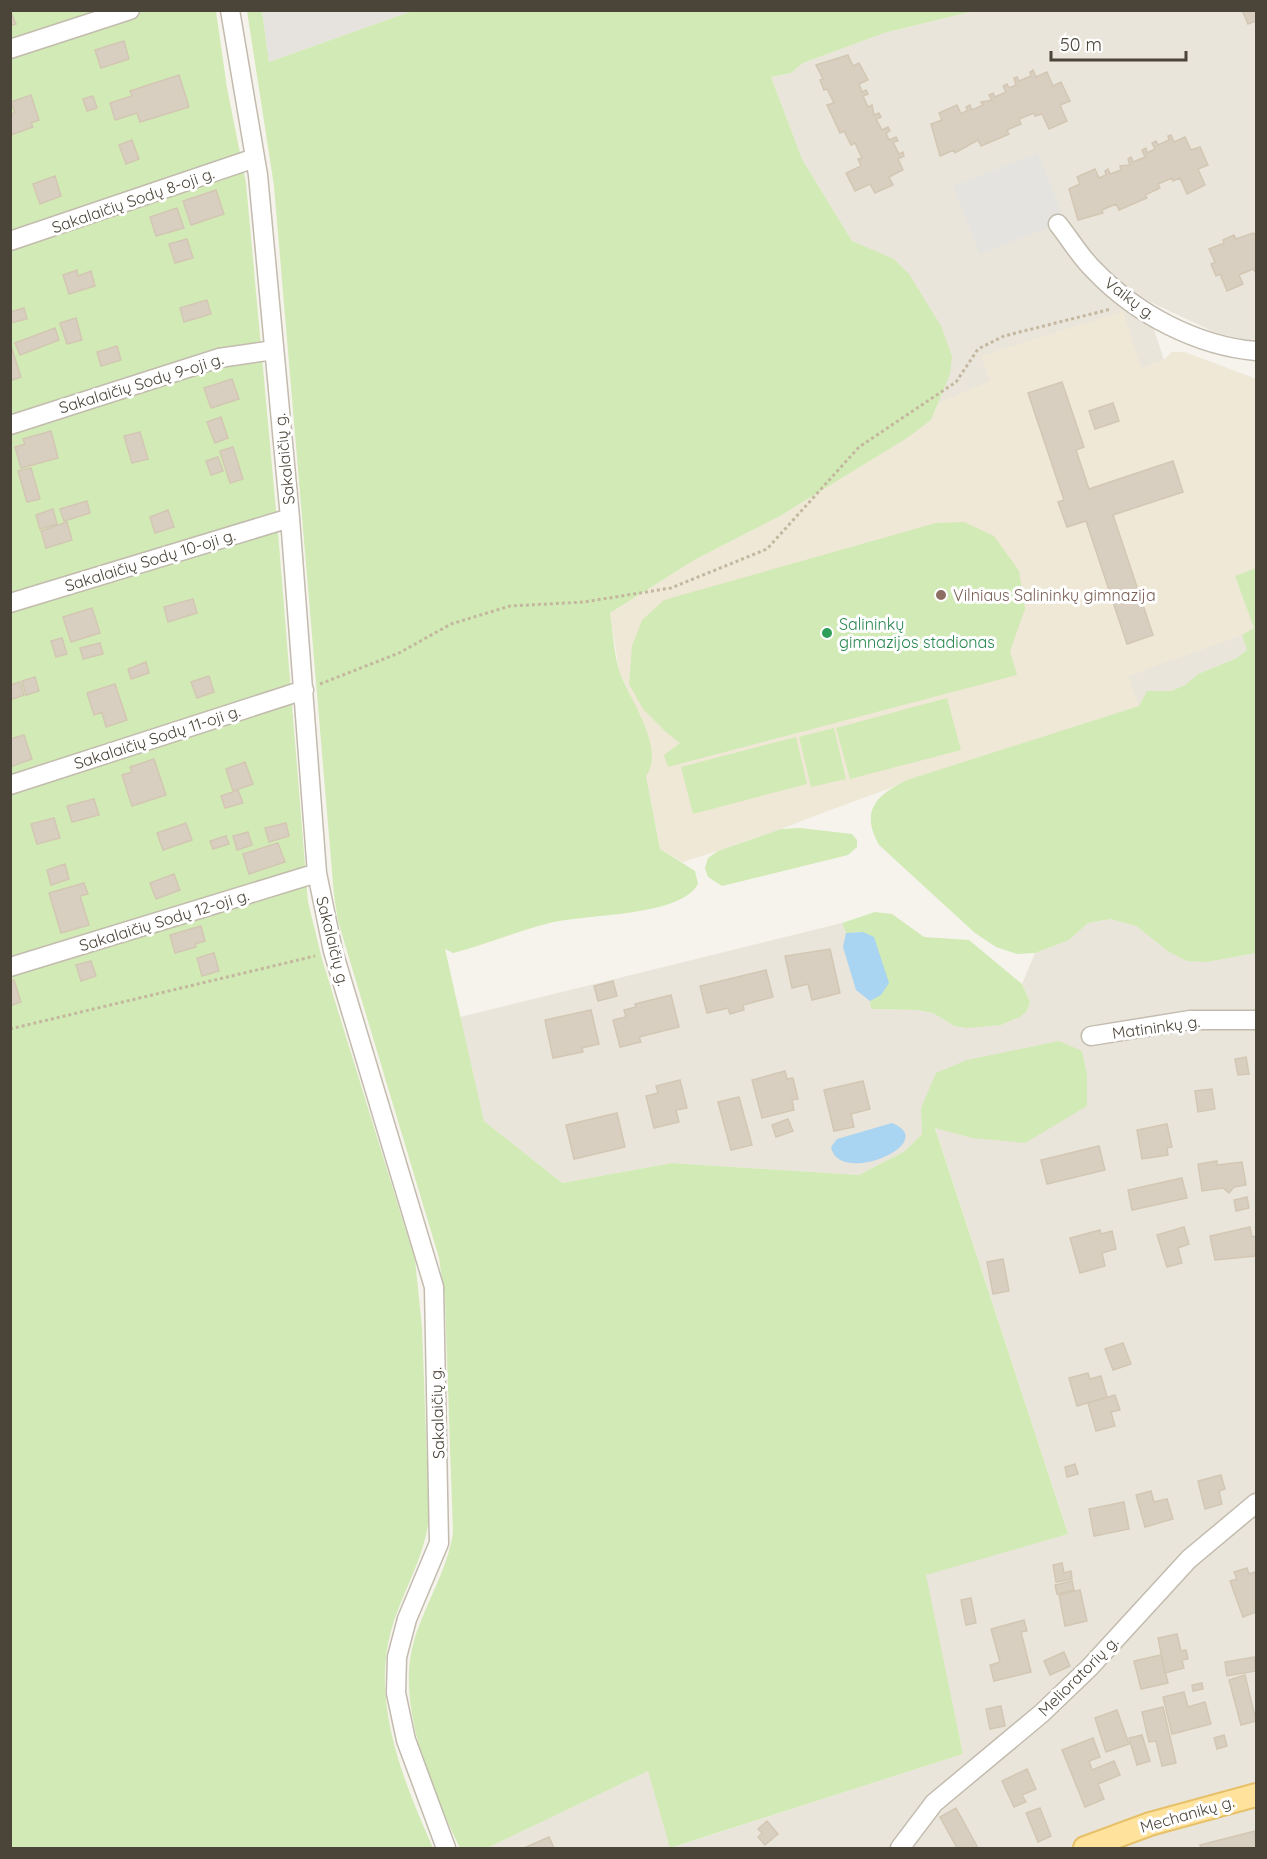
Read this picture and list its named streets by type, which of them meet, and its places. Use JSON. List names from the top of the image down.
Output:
{
  "streets": {
    "main road": ["Mechanikų g."],
    "street": [
      "Sakalaičių Sodų 8-oji g.",
      "Vaikų g.",
      "Sakalaičių Sodų 9-oji g.",
      "Sakalaičių g.",
      "Sakalaičių Sodų 10-oji g.",
      "Sakalaičių Sodų 11-oji g.",
      "Sakalaičių Sodų 12-oji g.",
      "Matininkų g.",
      "Melioratorių g."
    ]
  },
  "crossings": [
    ["Sakalaičių Sodų 8-oji g.", "Sakalaičių g."],
    ["Sakalaičių Sodų 9-oji g.", "Sakalaičių g."],
    ["Sakalaičių g.", "Sakalaičių Sodų 10-oji g."],
    ["Sakalaičių g.", "Sakalaičių Sodų 11-oji g."],
    ["Sakalaičių g.", "Sakalaičių Sodų 12-oji g."]
  ],
  "places": ["Vilniaus Salininkų gimnazija", "Salininkų gimnazijos stadionas"],
  "scale_bar": "50 m"
}
